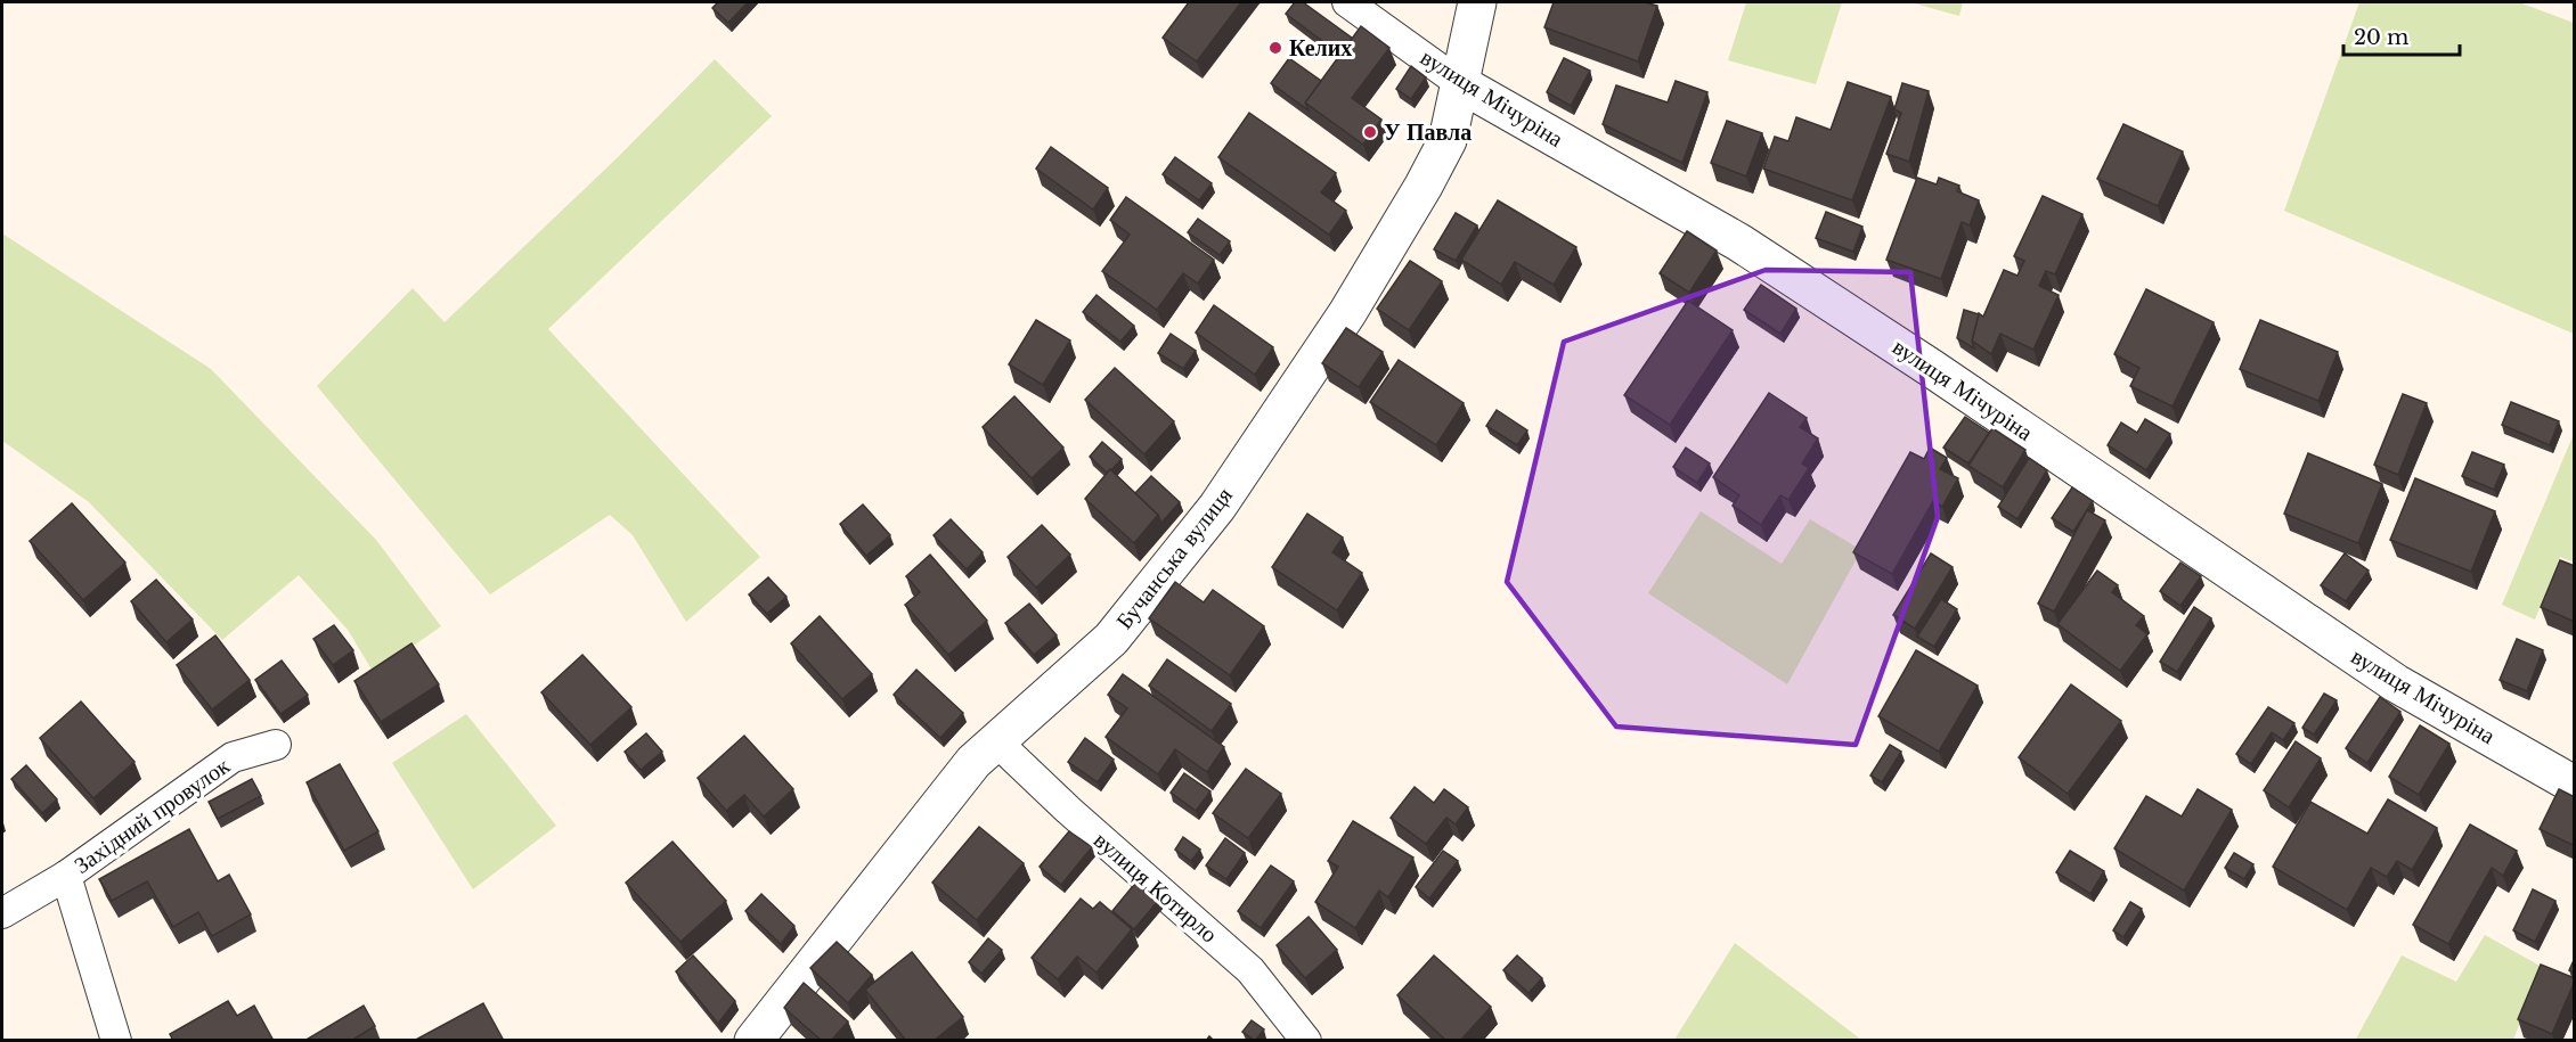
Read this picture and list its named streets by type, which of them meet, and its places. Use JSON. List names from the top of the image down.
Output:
{
  "streets": {
    "street": [
      "вулиця Мічуріна",
      "Бучанська вулиця",
      "Західний провулок",
      "вулиця Котирло"
    ]
  },
  "crossings": [
    ["вулиця Мічуріна", "Бучанська вулиця"],
    ["Бучанська вулиця", "вулиця Котирло"]
  ],
  "places": ["Келих", "У Павла"],
  "scale_bar": "20 m"
}
